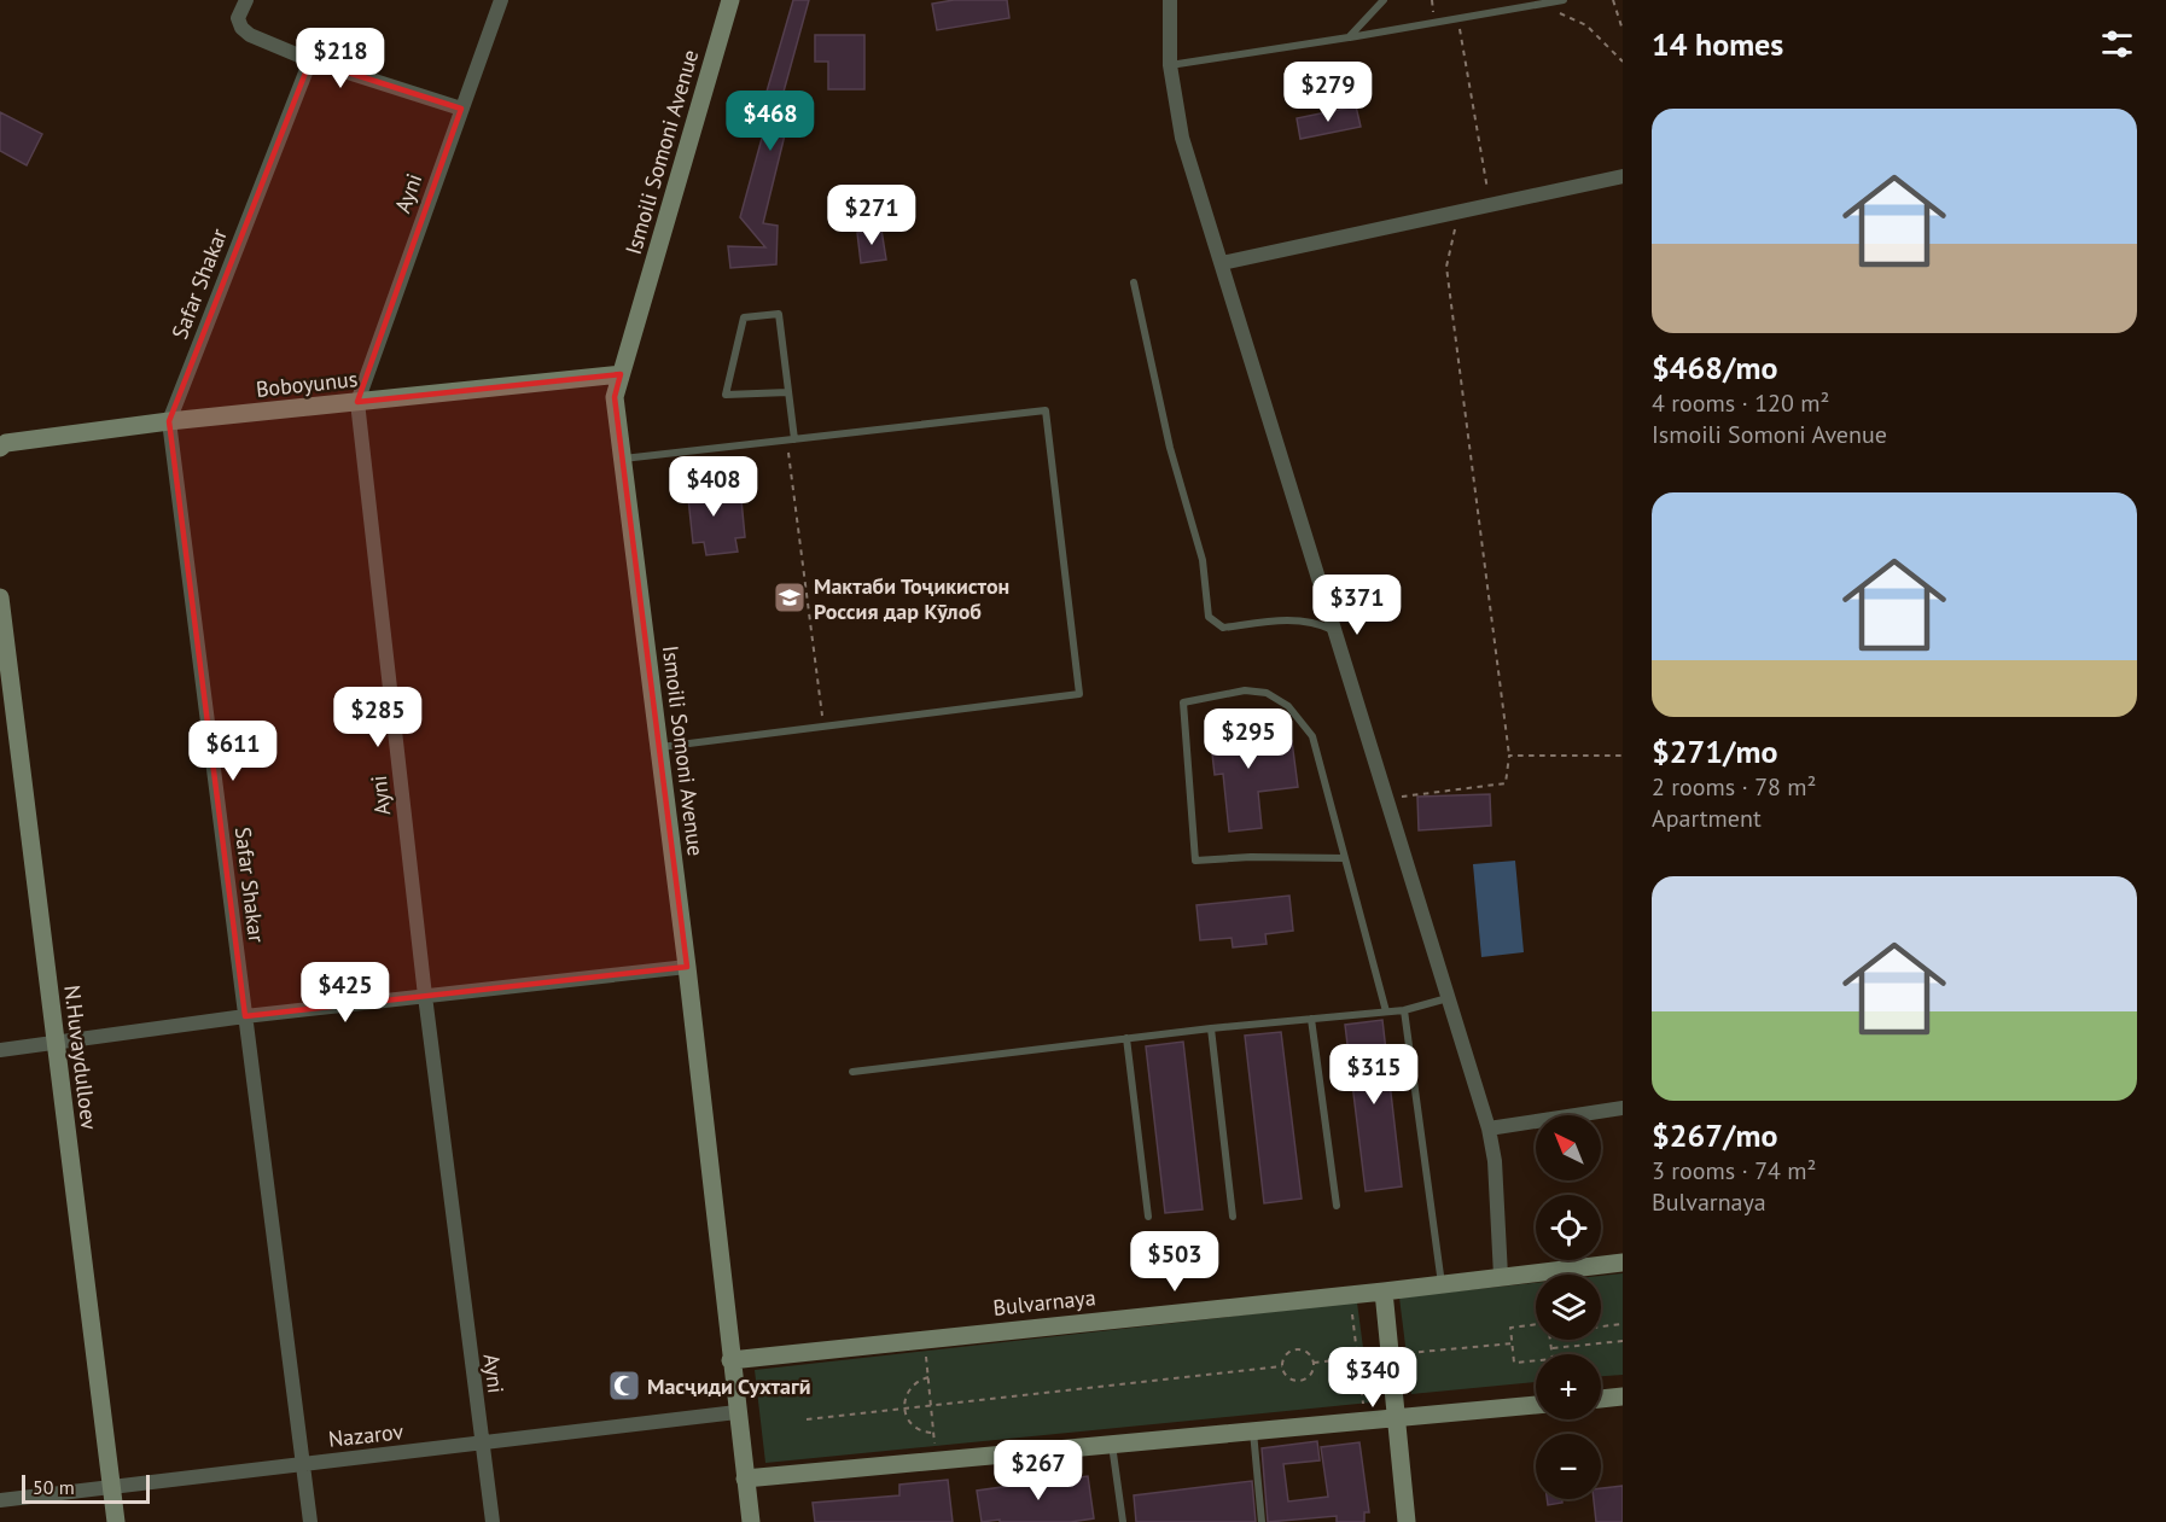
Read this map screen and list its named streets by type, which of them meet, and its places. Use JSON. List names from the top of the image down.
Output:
{
  "streets": {
    "street": [
      "Ismoili Somoni Avenue",
      "Ayni",
      "Safar Shakar",
      "Boboyunus",
      "N.Huvaydulloev",
      "Bulvarnaya",
      "Nazarov"
    ]
  },
  "crossings": [
    ["Ismoili Somoni Avenue", "Boboyunus"],
    ["Ismoili Somoni Avenue", "Bulvarnaya"],
    ["Ismoili Somoni Avenue", "Nazarov"],
    ["Ayni", "Boboyunus"],
    ["Ayni", "Nazarov"],
    ["Safar Shakar", "Boboyunus"],
    ["Safar Shakar", "Nazarov"],
    ["N.Huvaydulloev", "Nazarov"]
  ],
  "places": {
    "school or university": ["Мактаби Тоҷикистон Россия дар Кӯлоб"],
    "mosque": ["Масҷиди Сухтагӣ"]
  },
  "scale_bar": "50 m",
  "north": "top left",
  "page": {
    "heading": "14 homes",
    "price": [
      "$218",
      "$279",
      "$468",
      "$271",
      "$408",
      "$371",
      "$285",
      "$295",
      "$611",
      "$425",
      "$315",
      "$503",
      "$340",
      "$267"
    ],
    "list": [
      {
        "name": "$468/mo",
        "note": "4 rooms · 120 m² · Ismoili Somoni Avenue"
      },
      {
        "name": "$271/mo",
        "note": "2 rooms · 78 m² · Apartment"
      },
      {
        "name": "$267/mo",
        "note": "3 rooms · 74 m² · Bulvarnaya"
      }
    ],
    "map_buttons": ["+", "−"],
    "scale": "50 m"
  }
}
